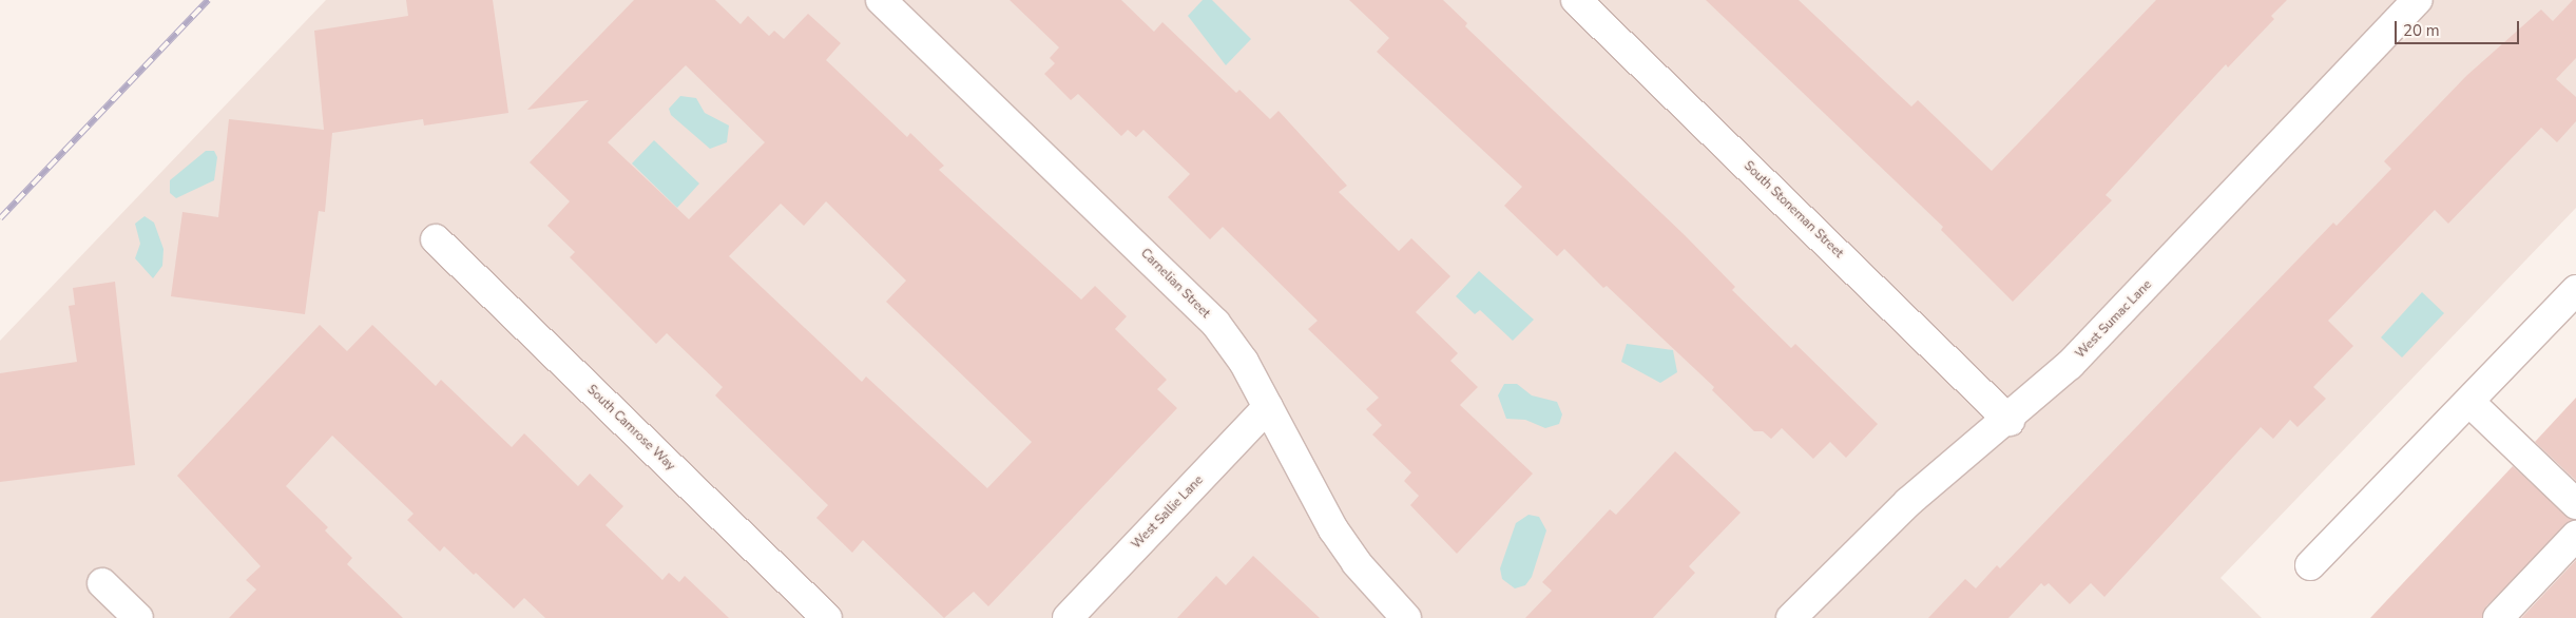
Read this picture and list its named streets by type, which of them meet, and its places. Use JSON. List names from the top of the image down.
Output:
{
  "streets": {
    "street": [
      "South Stoneman Street",
      "Carnelian Street",
      "West Sumac Lane",
      "South Camrose Way",
      "West Sallie Lane"
    ]
  },
  "crossings": [
    ["South Stoneman Street", "West Sumac Lane"],
    ["Carnelian Street", "West Sallie Lane"]
  ],
  "scale_bar": "20 m"
}
